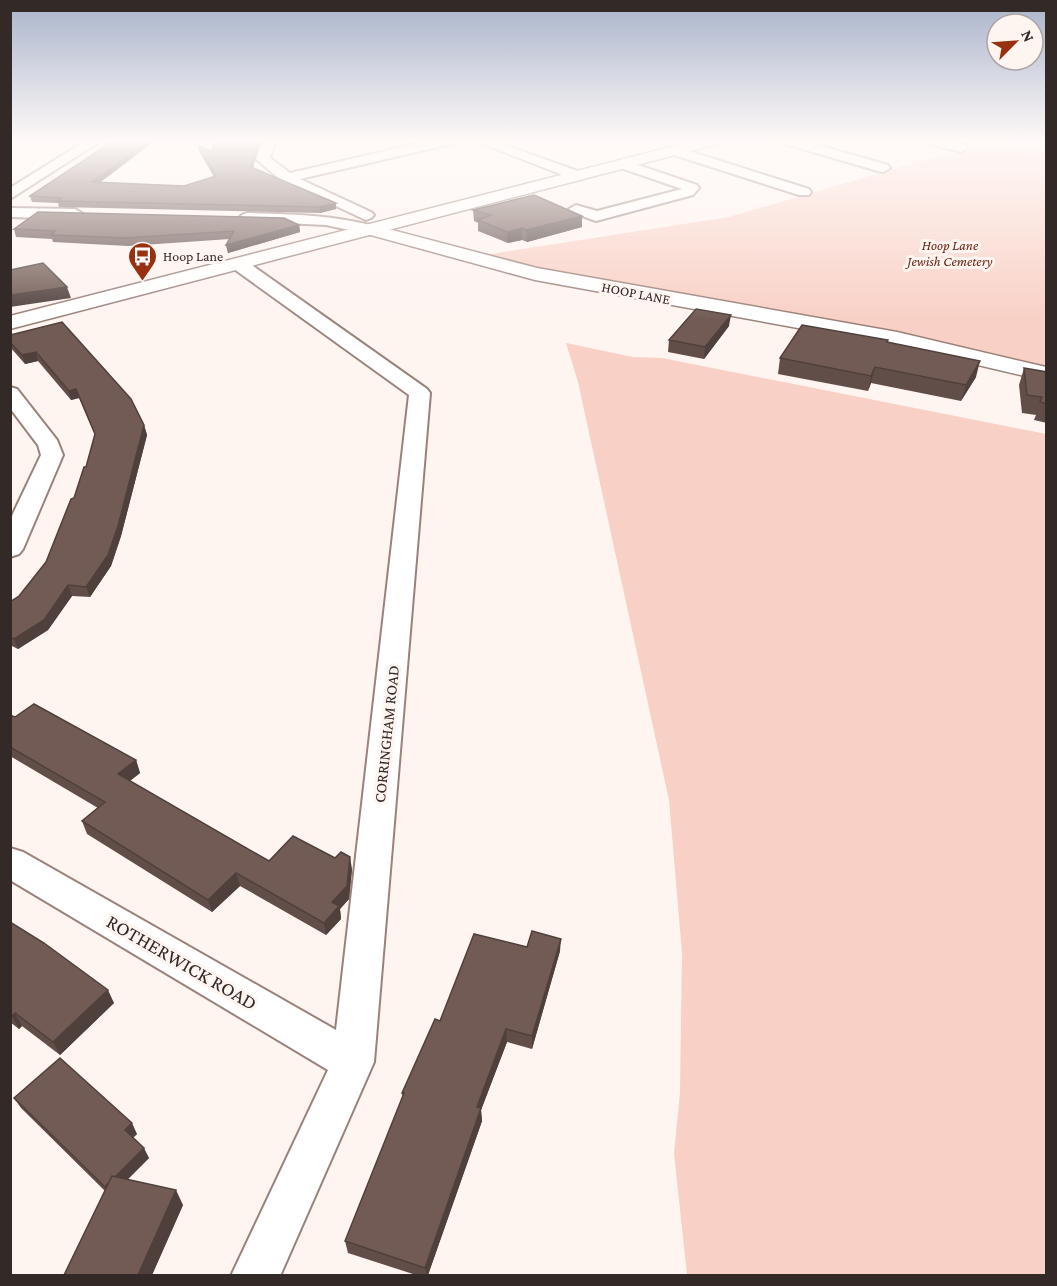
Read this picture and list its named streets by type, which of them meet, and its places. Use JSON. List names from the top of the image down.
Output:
{
  "streets": {
    "main road": ["HOOP LANE"],
    "street": ["CORRINGHAM ROAD", "ROTHERWICK ROAD"]
  },
  "crossings": [
    ["CORRINGHAM ROAD", "ROTHERWICK ROAD"]
  ],
  "parks": ["Hoop Lane Jewish Cemetery"],
  "places": {
    "bus stop": ["Hoop Lane"]
  },
  "north": "top right"
}
